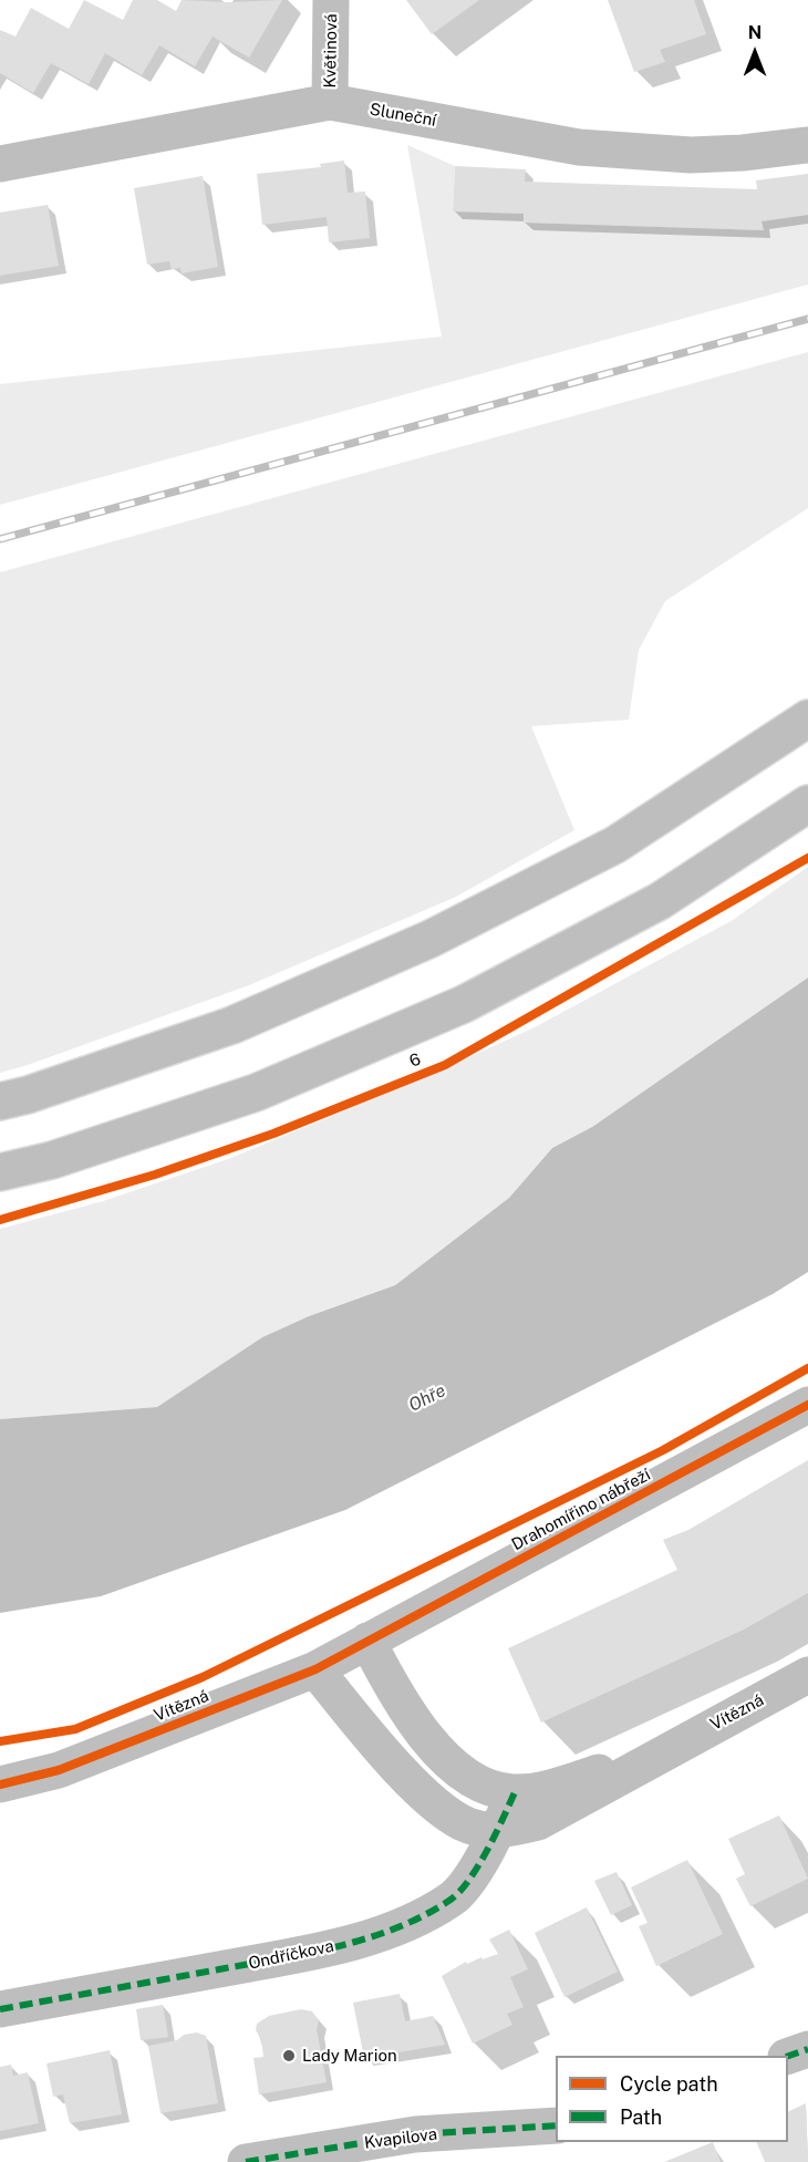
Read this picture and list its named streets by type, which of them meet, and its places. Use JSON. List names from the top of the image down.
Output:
{
  "streets": {
    "main road": [
      "Květinová",
      "Sluneční",
      "6",
      "Drahomířino nábřeží",
      "Vítězná",
      "Ondříčkova",
      "Kvapilova"
    ],
    "cycle path": ["6"]
  },
  "crossings": [
    ["Květinová", "Sluneční"],
    ["Drahomířino nábřeží", "Vítězná"],
    ["Vítězná", "Ondříčkova"]
  ],
  "water": ["Ohře"],
  "places": ["Lady Marion"],
  "legend": ["Cycle path", "Path"],
  "north": "top"
}
